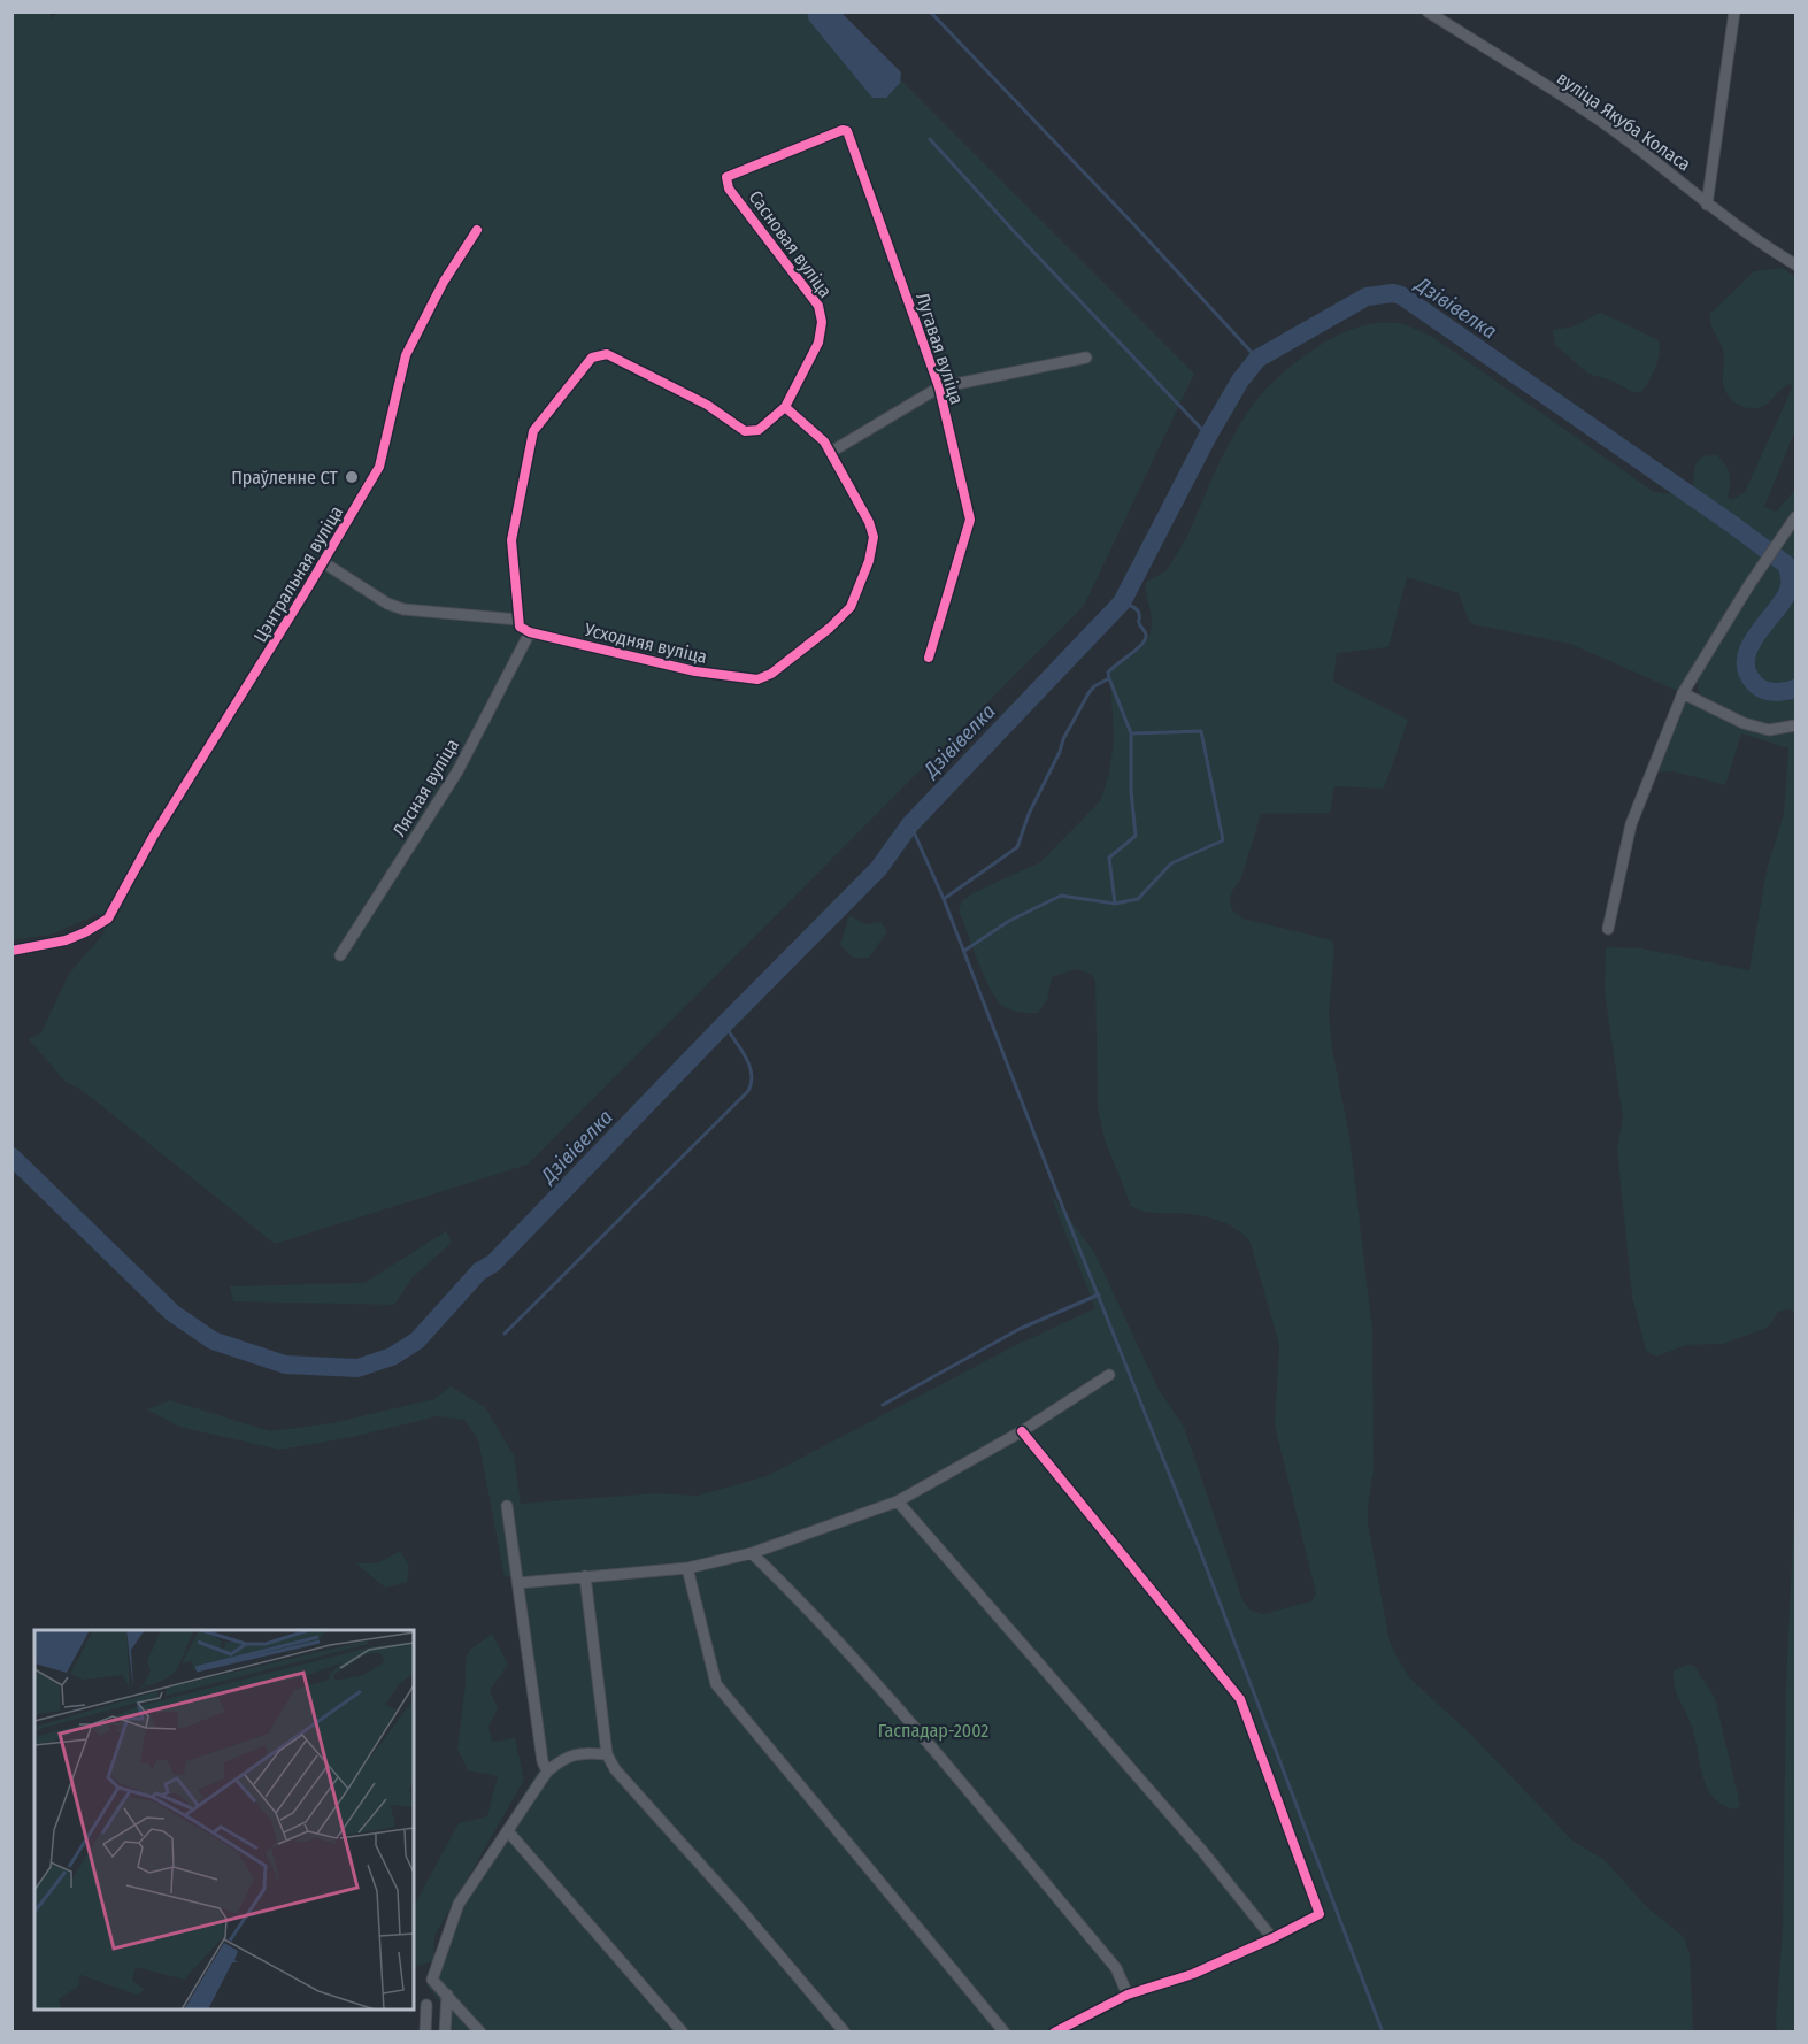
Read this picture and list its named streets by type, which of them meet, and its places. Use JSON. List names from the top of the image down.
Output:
{
  "streets": {
    "street": [
      "вуліца Якуба Коласа",
      "Сасновая вуліца",
      "Лугавая вуліца",
      "Цэнтральная вуліца",
      "Усходняя вуліца",
      "Лясная вуліца"
    ]
  },
  "crossings": [
    ["Сасновая вуліца", "Лугавая вуліца"],
    ["Усходняя вуліца", "Лясная вуліца"]
  ],
  "water": ["Дзівівелка"],
  "parks": ["Гаспадар-2002"],
  "places": ["Праўленне СТ"]
}
